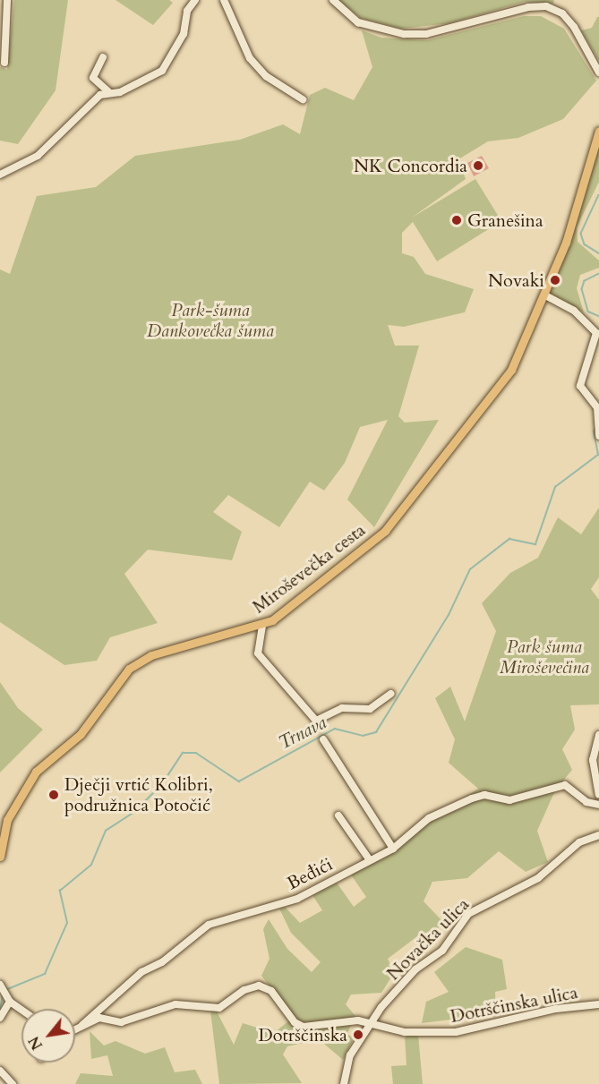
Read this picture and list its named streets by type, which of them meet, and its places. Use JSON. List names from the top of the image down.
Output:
{
  "streets": {
    "main road": ["Miroševečka cesta"],
    "street": ["Beđići", "Novačka ulica", "Dotrščinska ulica"]
  },
  "crossings": [
    ["Beđići", "Dotrščinska ulica"],
    ["Novačka ulica", "Dotrščinska ulica"]
  ],
  "water": ["Trnava"],
  "parks": ["Park-šuma Dankovečka šuma", "Park šuma Miroševečina"],
  "places": [
    "NK Concordia",
    "Granešina",
    "Novaki",
    "Dječji vrtić Kolibri, podružnica Potočić",
    "Dotrščinska"
  ],
  "north": "bottom left"
}
